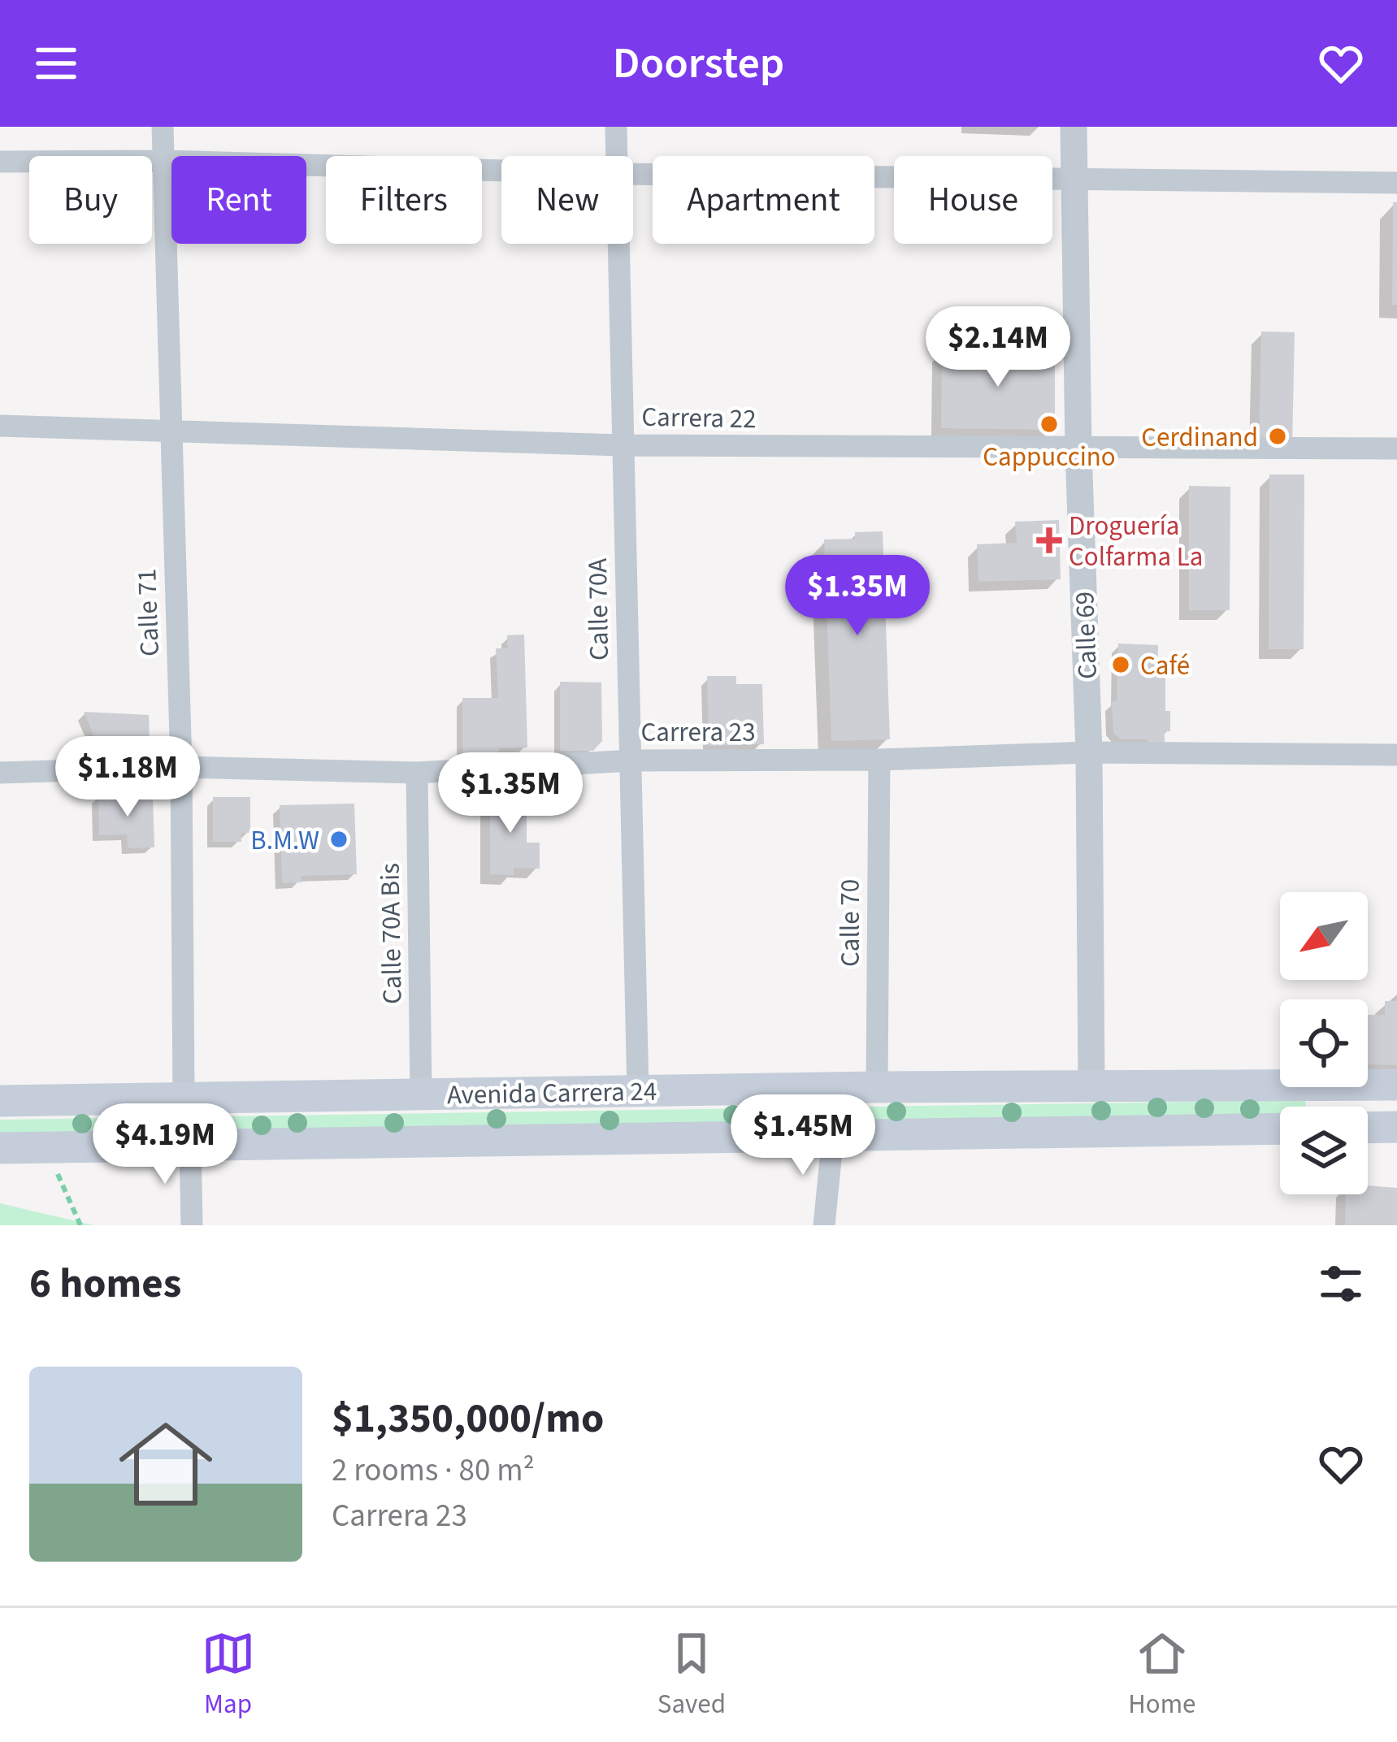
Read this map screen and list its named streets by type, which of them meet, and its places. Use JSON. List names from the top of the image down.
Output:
{
  "streets": {
    "main road": ["Avenida Carrera 24"],
    "street": [
      "Carrera 22",
      "Calle 70A",
      "Calle 71",
      "Calle 69",
      "Carrera 23",
      "Calle 70",
      "Calle 70A Bis"
    ]
  },
  "crossings": [
    ["Carrera 22", "Calle 70A"],
    ["Carrera 22", "Calle 71"],
    ["Carrera 22", "Calle 69"],
    ["Calle 70A", "Carrera 23"],
    ["Calle 70A", "Avenida Carrera 24"],
    ["Calle 71", "Carrera 23"],
    ["Calle 71", "Avenida Carrera 24"],
    ["Calle 69", "Carrera 23"],
    ["Calle 69", "Avenida Carrera 24"],
    ["Carrera 23", "Calle 70"],
    ["Carrera 23", "Calle 70A Bis"],
    ["Calle 70", "Avenida Carrera 24"],
    ["Calle 70A Bis", "Avenida Carrera 24"]
  ],
  "places": {
    "other": [
      "Cappuccino",
      "Cerdinand",
      "Café",
      "B.M.W"
    ],
    "health": ["Droguería Colfarma La"]
  },
  "north": "bottom left",
  "page": {
    "header": "Doorstep",
    "chip": [
      "Buy",
      "Rent",
      "Filters",
      "New",
      "Apartment",
      "House"
    ],
    "price": [
      "$2.14M",
      "$1.35M",
      "$1.18M",
      "$1.35M",
      "$1.45M",
      "$4.19M"
    ],
    "heading": "6 homes",
    "list": [
      {
        "name": "$1,350,000/mo",
        "note": "2 rooms · 80 m² · Carrera 23"
      }
    ],
    "tabs": ["Map", "Saved", "Home"]
  }
}
